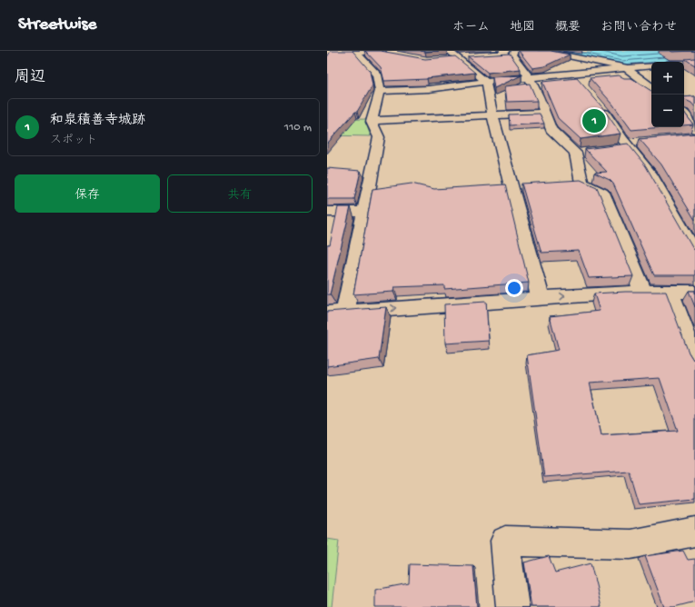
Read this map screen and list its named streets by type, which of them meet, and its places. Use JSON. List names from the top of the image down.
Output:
{
  "page": {
    "header": "Streetwise",
    "nav": [
      "ホーム",
      "地図",
      "概要",
      "お問い合わせ"
    ],
    "heading": "周辺",
    "map_buttons": ["+", "−"],
    "list": [
      {
        "mark": "1",
        "name": "和泉積善寺城跡",
        "note": "スポット",
        "value": "110 m"
      }
    ],
    "pins": "1",
    "buttons": ["保存", "共有"]
  }
}
